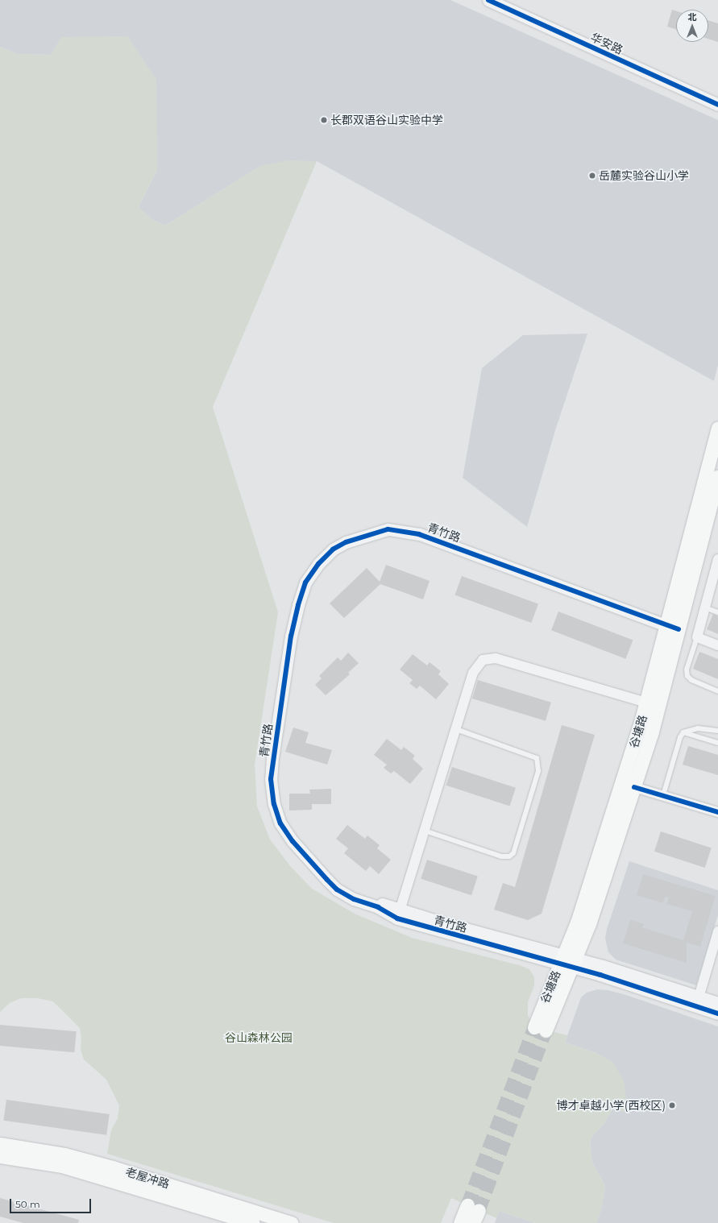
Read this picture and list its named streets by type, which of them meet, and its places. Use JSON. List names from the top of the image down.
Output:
{
  "streets": {
    "main road": ["谷塘路", "老屋冲路"],
    "street": ["华安路", "青竹路"]
  },
  "crossings": [
    ["青竹路", "谷塘路"]
  ],
  "parks": ["谷山森林公园"],
  "places": ["长郡双语谷山实验中学", "岳麓实验谷山小学", "博才卓越小学(西校区)"],
  "scale_bar": "50 m",
  "north": "top"
}
